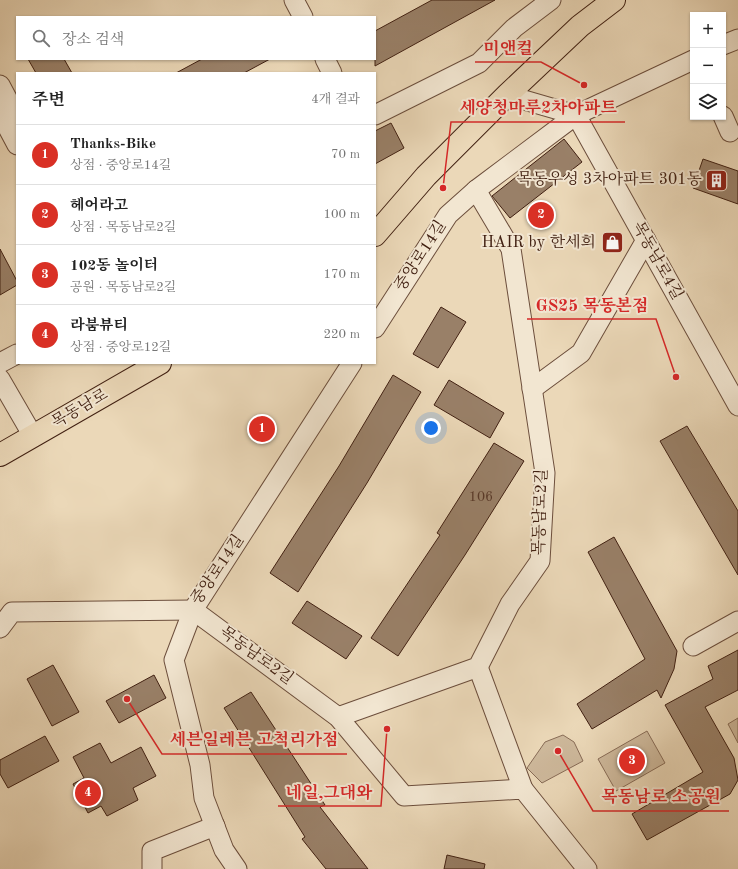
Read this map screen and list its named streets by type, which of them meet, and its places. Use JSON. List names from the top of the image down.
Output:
{
  "streets": {
    "main road": ["목동남로"],
    "street": ["중앙로14길", "목동남로4길", "목동남로2길"]
  },
  "crossings": [
    ["중앙로14길", "목동남로2길"]
  ],
  "places": {
    "other": [
      "미앤컬",
      "세양청마루2차아파트",
      "GS25 목동본점",
      "세븐일레븐 고척리가점",
      "네일,그대와",
      "목동남로 소공원"
    ],
    "building": ["목동우성 3차아파트 301동"],
    "shop": ["HAIR by 한세희"]
  },
  "house_numbers": ["106"],
  "page": {
    "map_buttons": ["+", "−"],
    "search": "장소 검색",
    "heading": ["주변", "4개 결과"],
    "list": [
      {
        "mark": "1",
        "name": "Thanks-Bike",
        "note": "상점 · 중앙로14길",
        "value": "70 m"
      },
      {
        "mark": "2",
        "name": "헤어라고",
        "note": "상점 · 목동남로2길",
        "value": "100 m"
      },
      {
        "mark": "3",
        "name": "102동 놀이터",
        "note": "공원 · 목동남로2길",
        "value": "170 m"
      },
      {
        "mark": "4",
        "name": "라붐뷰티",
        "note": "상점 · 중앙로12길",
        "value": "220 m"
      }
    ],
    "pins": [
      "2",
      "1",
      "3",
      "4"
    ]
  }
}
